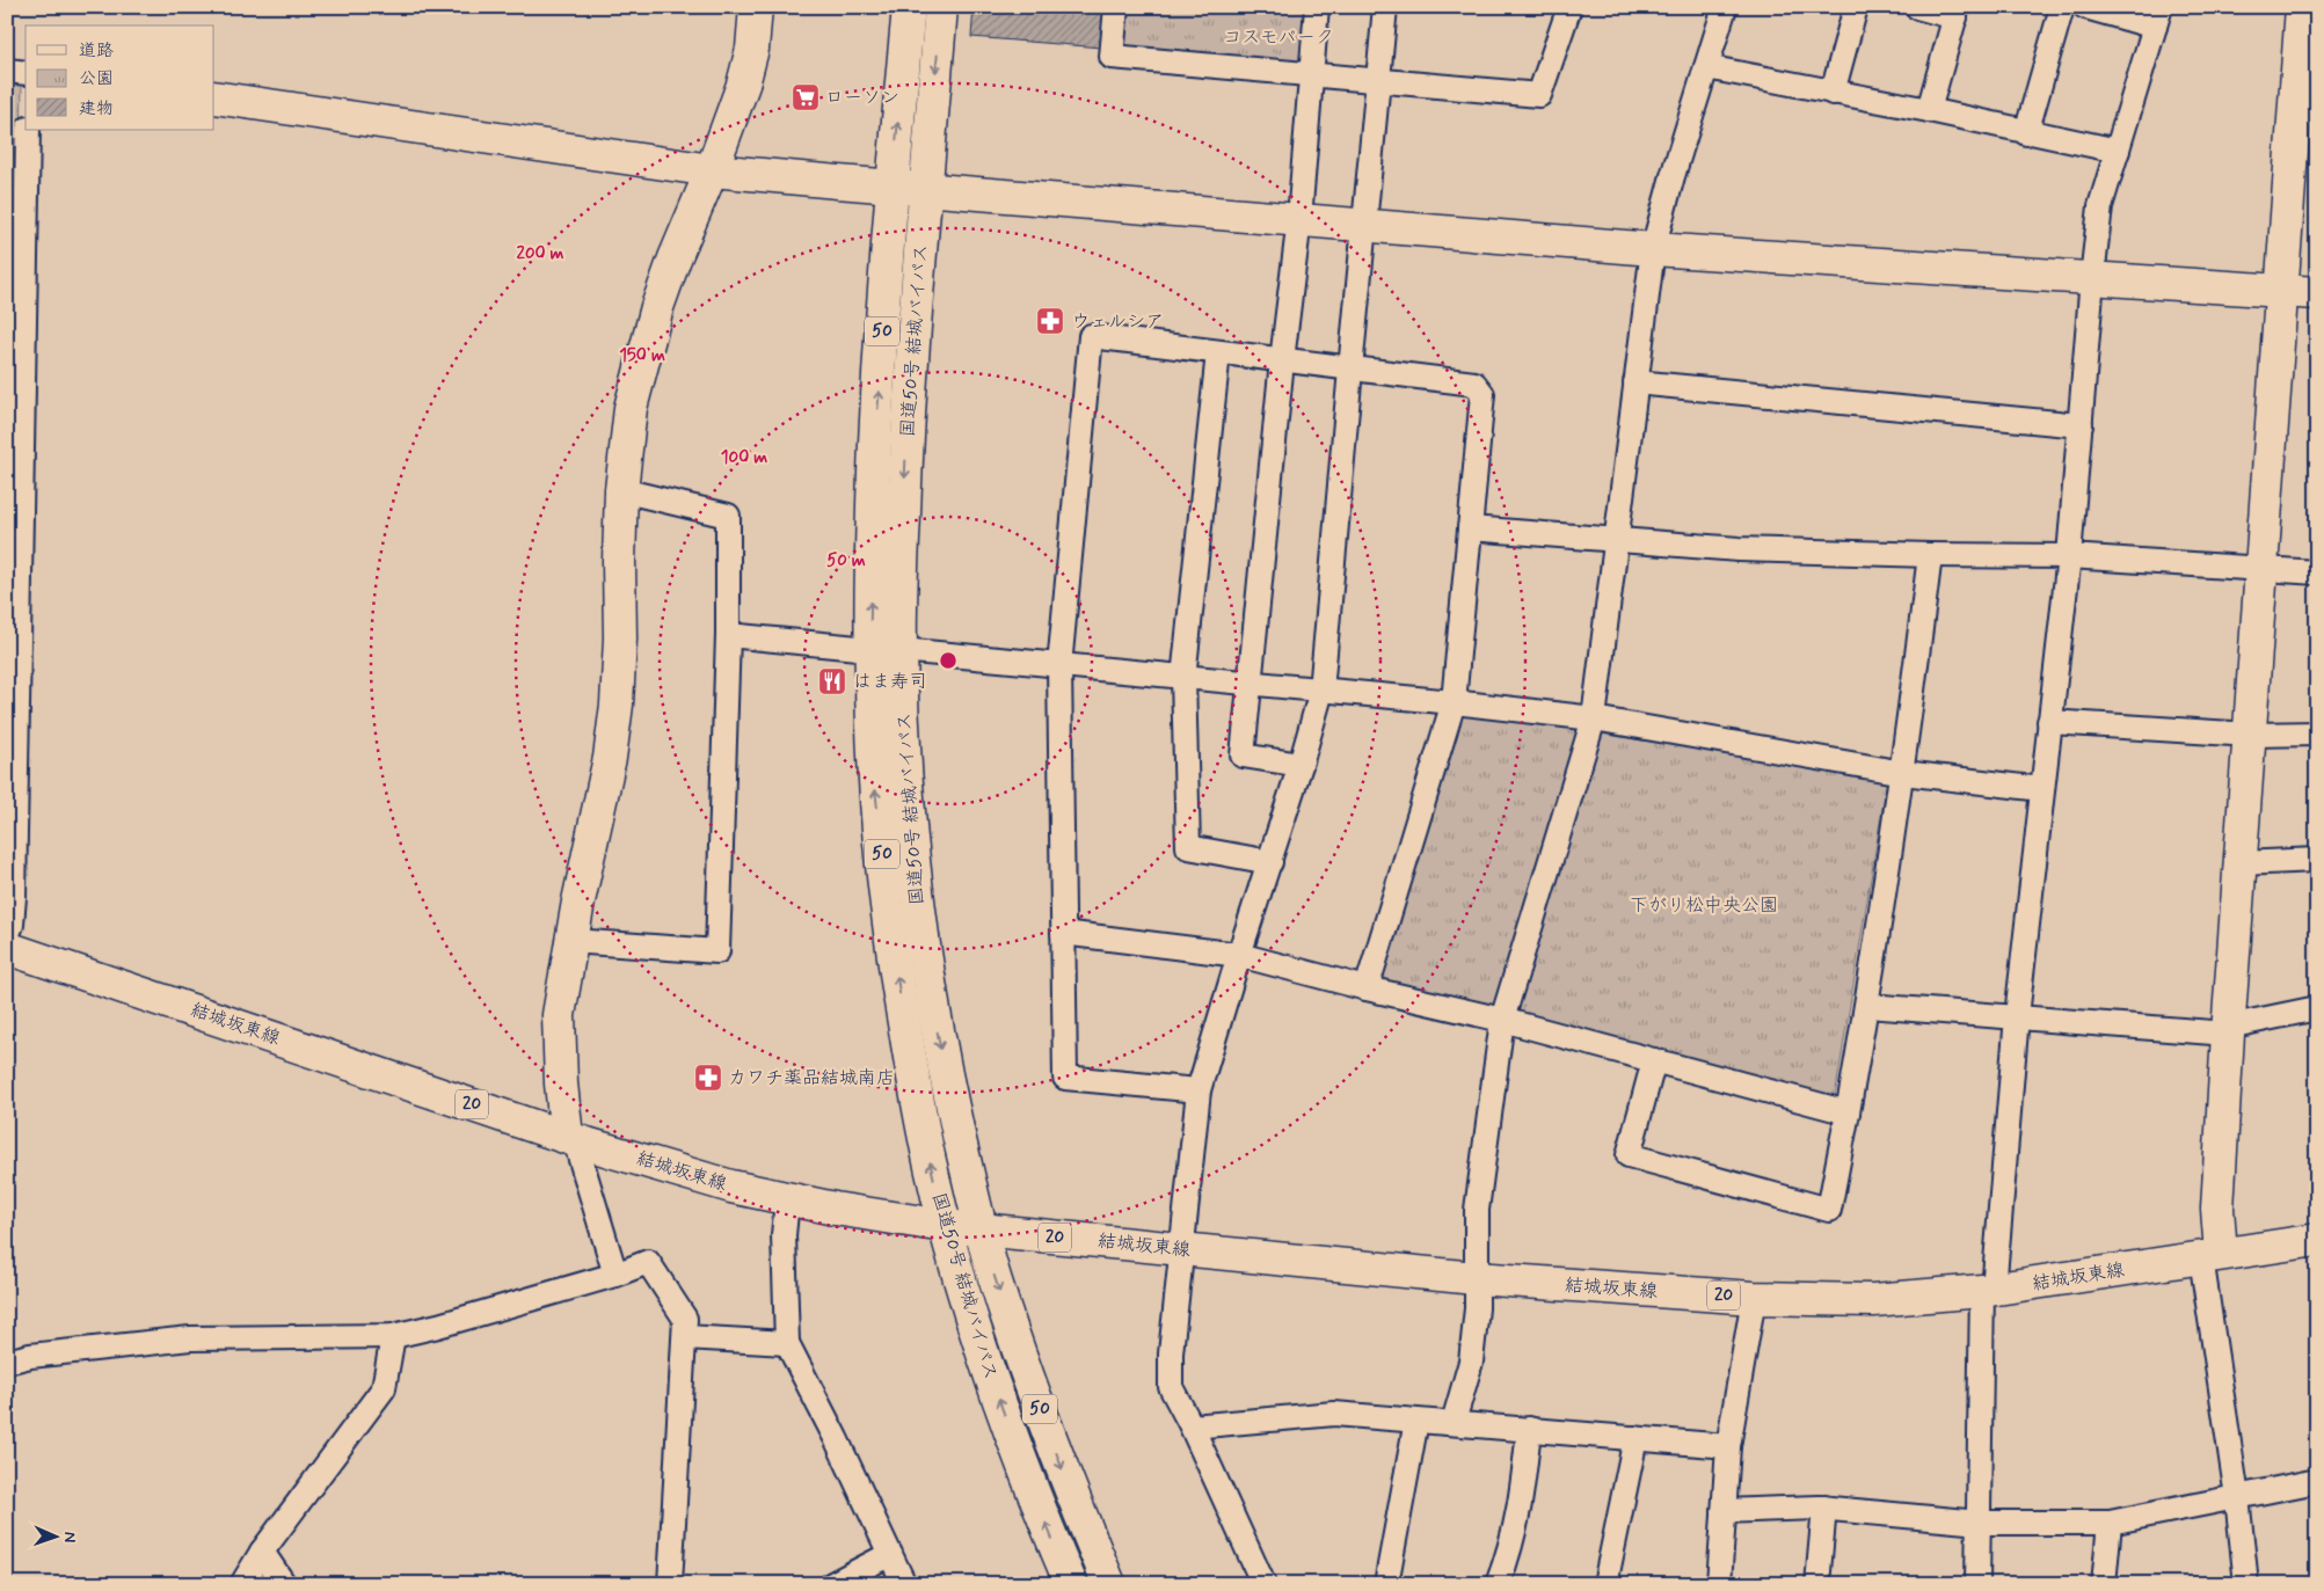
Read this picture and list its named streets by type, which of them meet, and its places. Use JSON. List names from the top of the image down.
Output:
{
  "streets": {
    "main road": [
      "50",
      "国道50号 結城バイパス",
      "結城坂東線",
      "20"
    ]
  },
  "crossings": [
    ["国道50号 結城バイパス", "結城坂東線"]
  ],
  "parks": ["コスモパーク", "下がり松中央公園"],
  "places": {
    "supermarket": ["ローソン"],
    "pharmacy": ["ウェルシア", "カワチ薬品結城南店"],
    "restaurant": ["はま寿司"]
  },
  "legend": ["道路", "公園", "建物"],
  "north": "right",
  "rings": [
    "200 m",
    "150 m",
    "100 m",
    "50 m"
  ]
}
